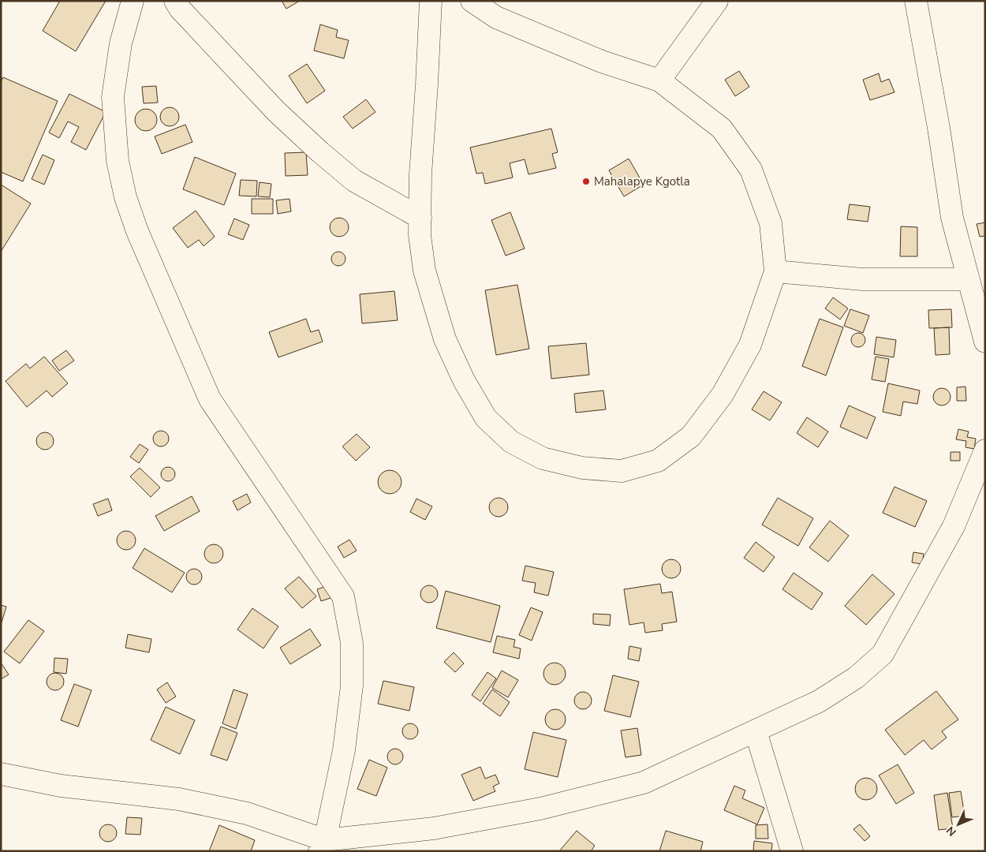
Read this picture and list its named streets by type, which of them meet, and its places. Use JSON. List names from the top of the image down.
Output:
{
  "places": ["Mahalapye Kgotla"],
  "north": "bottom left"
}
